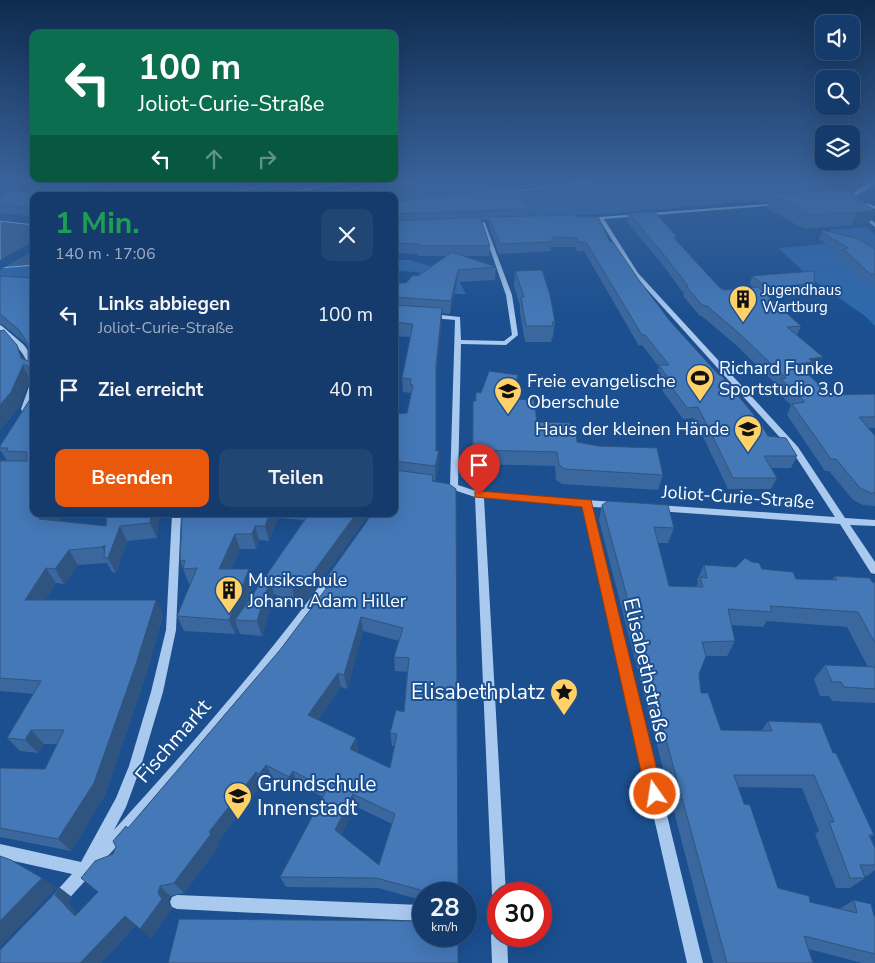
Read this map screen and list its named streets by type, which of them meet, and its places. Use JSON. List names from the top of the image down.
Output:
{
  "streets": {
    "street": ["Joliot-Curie-Straße", "Elisabethstraße", "Fischmarkt"]
  },
  "places": {
    "building": ["Jugendhaus Wartburg", "Musikschule Johann Adam Hiller"],
    "sports": ["Richard Funke Sportstudio 3.0"],
    "school or university": ["Freie evangelische Oberschule", "Haus der kleinen Hände", "Grundschule Innenstadt"],
    "place": ["Elisabethplatz"]
  },
  "page": {
    "turn": ["100 m", "Joliot-Curie-Straße"],
    "heading": ["1 Min.", "140 m · 17:06"],
    "list": [
      {
        "name": "Links abbiegen",
        "note": "Joliot-Curie-Straße",
        "value": "100 m"
      },
      {
        "name": "Ziel erreicht",
        "value": "40 m"
      }
    ],
    "buttons": ["Beenden", "Teilen"],
    "speed": "28 km/h",
    "limit": "30"
  }
}
